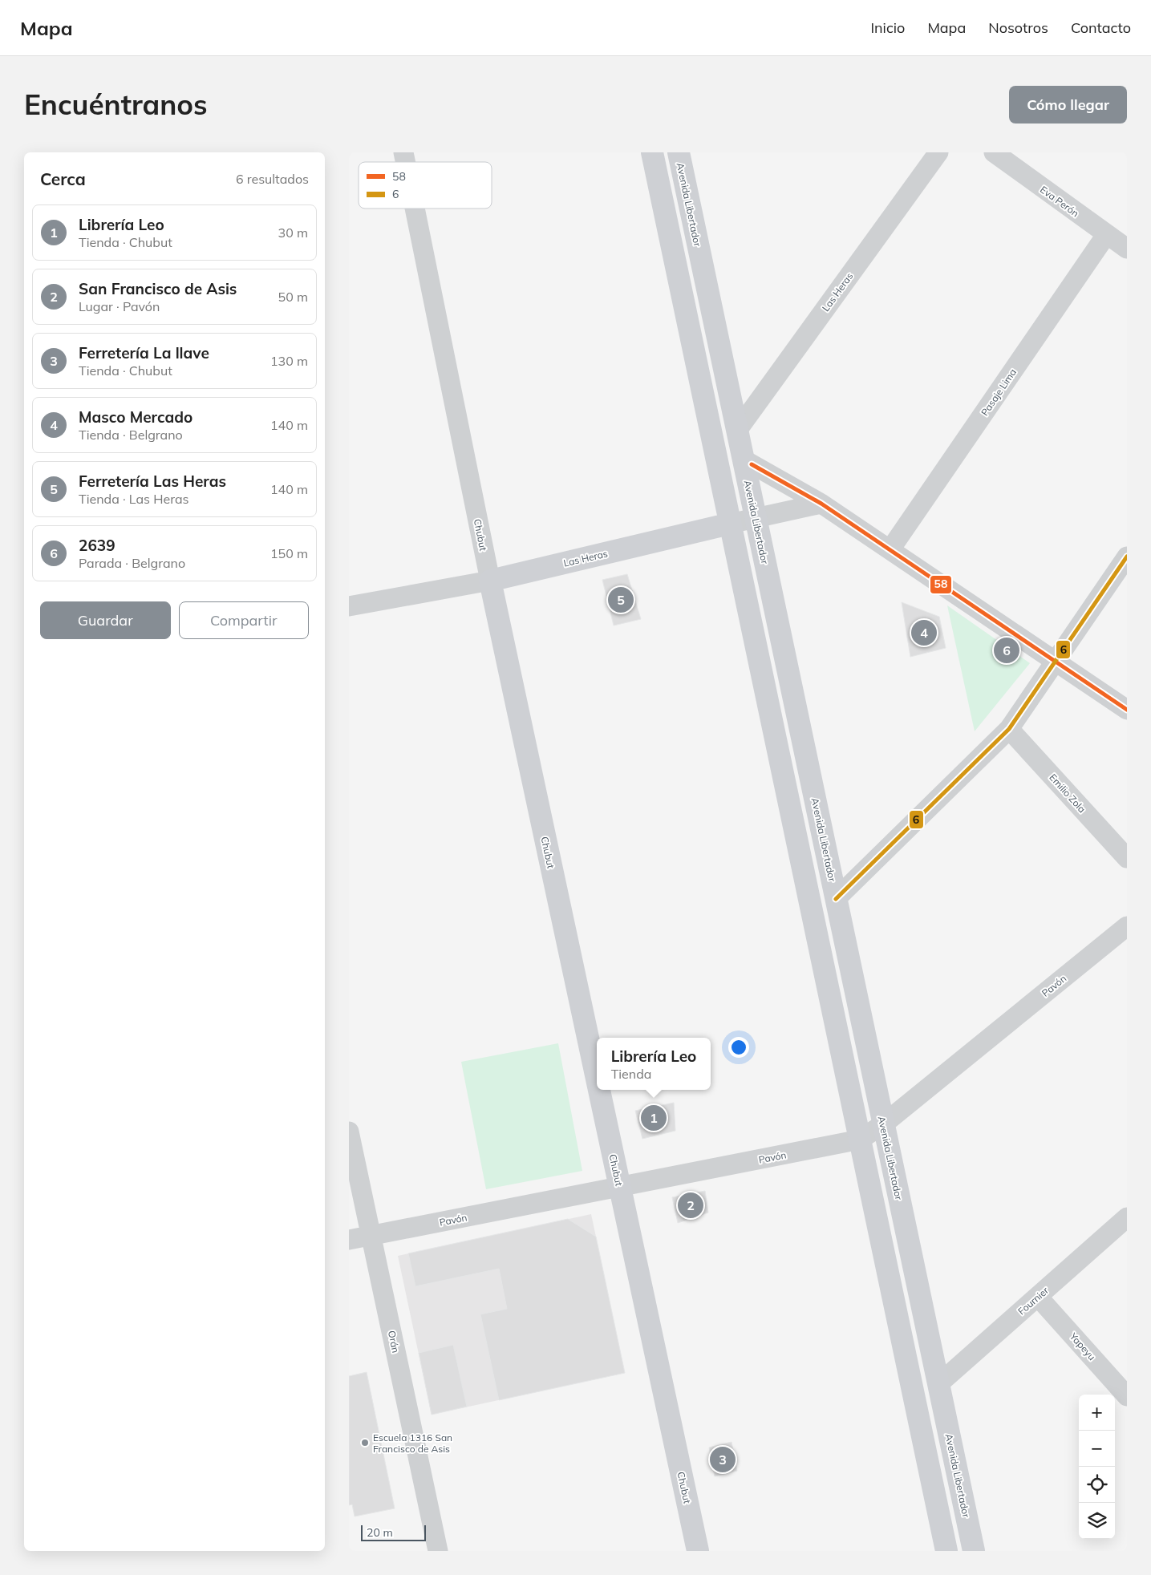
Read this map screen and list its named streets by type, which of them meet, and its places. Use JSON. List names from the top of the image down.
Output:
{
  "streets": {
    "main road": ["Avenida Libertador", "Las Heras", "Chubut"],
    "street": [
      "Eva Perón",
      "Pasaje Lima",
      "Emilio Zola",
      "Pavón",
      "Fournier",
      "Orán",
      "Yapeyu"
    ]
  },
  "crossings": [
    ["Eva Perón", "Pasaje Lima"],
    ["Avenida Libertador", "Las Heras"],
    ["Avenida Libertador", "Pavón"],
    ["Avenida Libertador", "Fournier"],
    ["Las Heras", "Chubut"],
    ["Chubut", "Pavón"],
    ["Pavón", "Orán"],
    ["Fournier", "Yapeyu"]
  ],
  "places": ["Escuela 1316 San Francisco de Asis"],
  "lines": ["transit line 58", "transit line 6"],
  "legend": ["58", "6"],
  "scale_bar": "20 m",
  "page": {
    "header": "Mapa",
    "nav": [
      "Inicio",
      "Mapa",
      "Nosotros",
      "Contacto"
    ],
    "buttons": [
      "Cómo llegar",
      ["Guardar", "Compartir"]
    ],
    "title": "Encuéntranos",
    "heading": ["Cerca", "6 resultados"],
    "list": [
      {
        "mark": "1",
        "name": "Librería Leo",
        "note": "Tienda · Chubut",
        "value": "30 m"
      },
      {
        "mark": "2",
        "name": "San Francisco de Asis",
        "note": "Lugar · Pavón",
        "value": "50 m"
      },
      {
        "mark": "3",
        "name": "Ferretería La llave",
        "note": "Tienda · Chubut",
        "value": "130 m"
      },
      {
        "mark": "4",
        "name": "Masco Mercado",
        "note": "Tienda · Belgrano",
        "value": "140 m"
      },
      {
        "mark": "5",
        "name": "Ferretería Las Heras",
        "note": "Tienda · Las Heras",
        "value": "140 m"
      },
      {
        "mark": "6",
        "name": "2639",
        "note": "Parada · Belgrano",
        "value": "150 m"
      }
    ],
    "pins": [
      "5",
      "4",
      "6",
      "1",
      "2",
      "3"
    ],
    "popup": ["Librería Leo", "Tienda"],
    "map_buttons": ["+", "−"],
    "scale": "20 m"
  }
}
